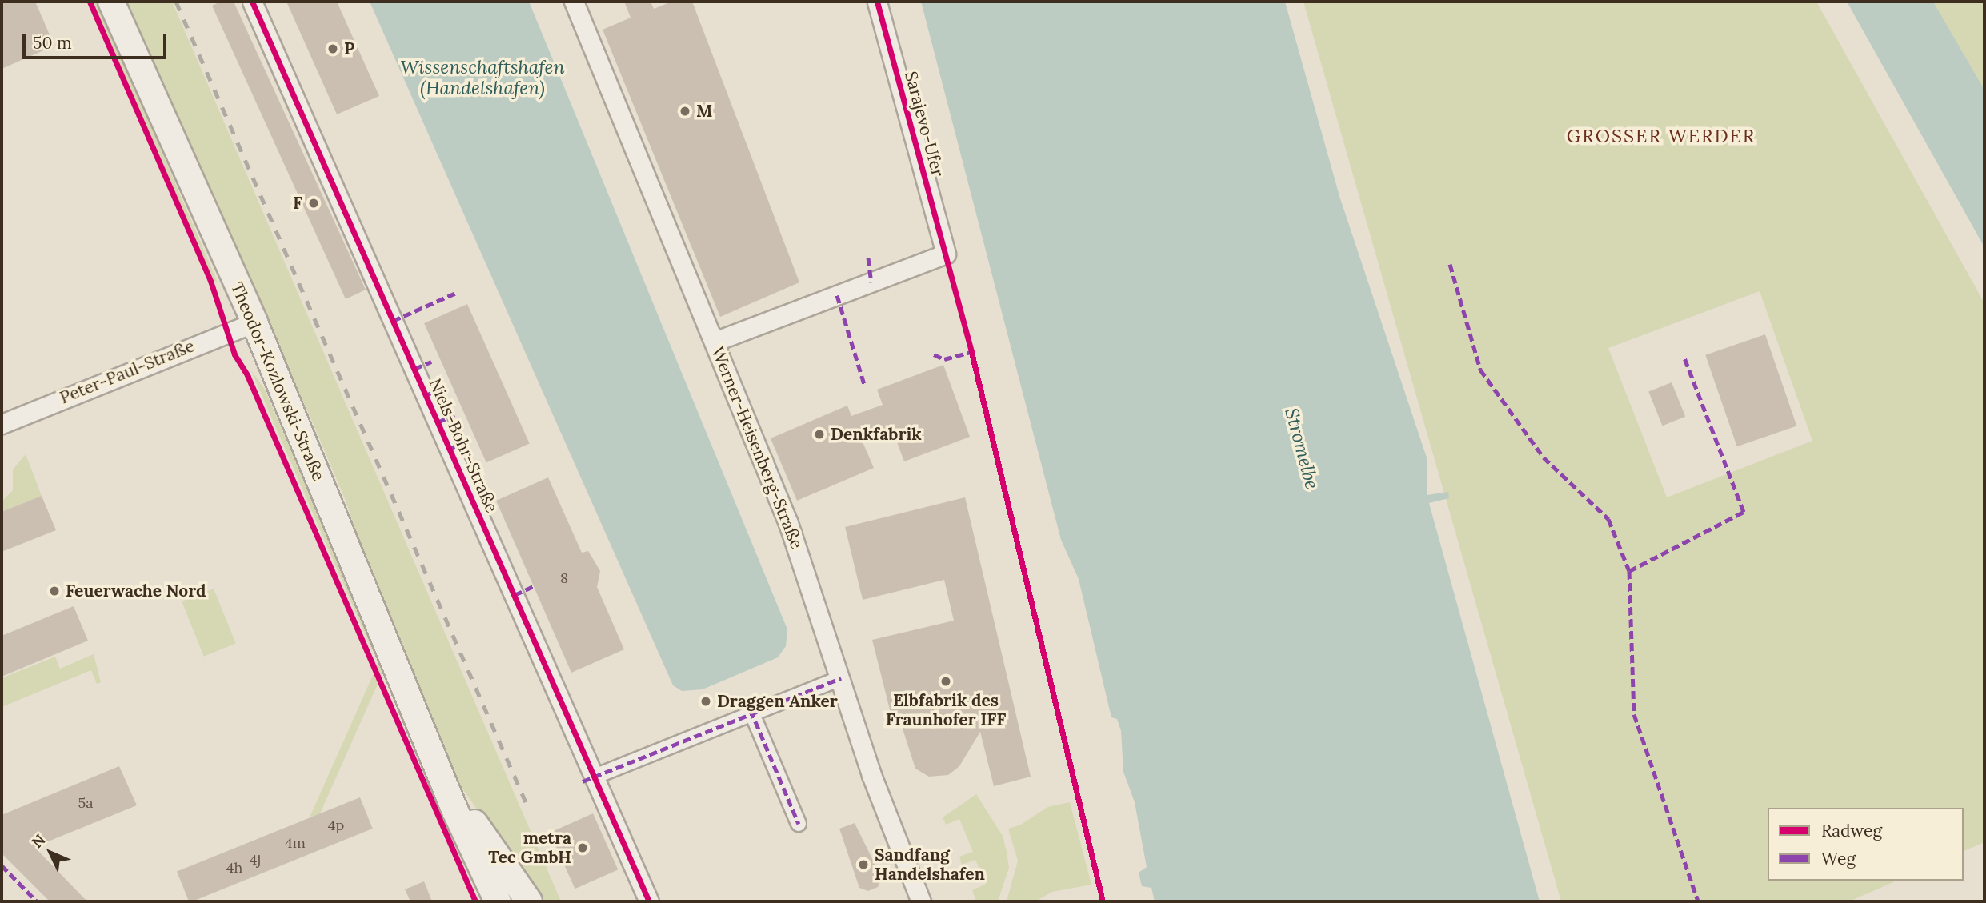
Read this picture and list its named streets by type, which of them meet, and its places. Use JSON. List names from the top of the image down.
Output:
{
  "streets": {
    "main road": ["Theodor-Kozlowski-Straße"],
    "street": [
      "Sarajevo-Ufer",
      "Peter-Paul-Straße",
      "Niels-Bohr-Straße",
      "Werner-Heisenberg-Straße"
    ]
  },
  "crossings": [
    ["Sarajevo-Ufer", "Werner-Heisenberg-Straße"],
    ["Peter-Paul-Straße", "Theodor-Kozlowski-Straße"]
  ],
  "districts": ["GROSSER WERDER"],
  "water": ["Wissenschaftshafen (Handelshafen)", "Stromelbe"],
  "places": [
    "P",
    "M",
    "F",
    "Denkfabrik",
    "Feuerwache Nord",
    "Elbfabrik des Fraunhofer IFF",
    "Draggen Anker",
    "metra Tec GmbH",
    "Sandfang Handelshafen"
  ],
  "house_numbers": [
    "8",
    "5a",
    "4p",
    "4m",
    "4j",
    "4h"
  ],
  "legend": ["Radweg", "Weg"],
  "scale_bar": "50 m",
  "north": "top left"
}
